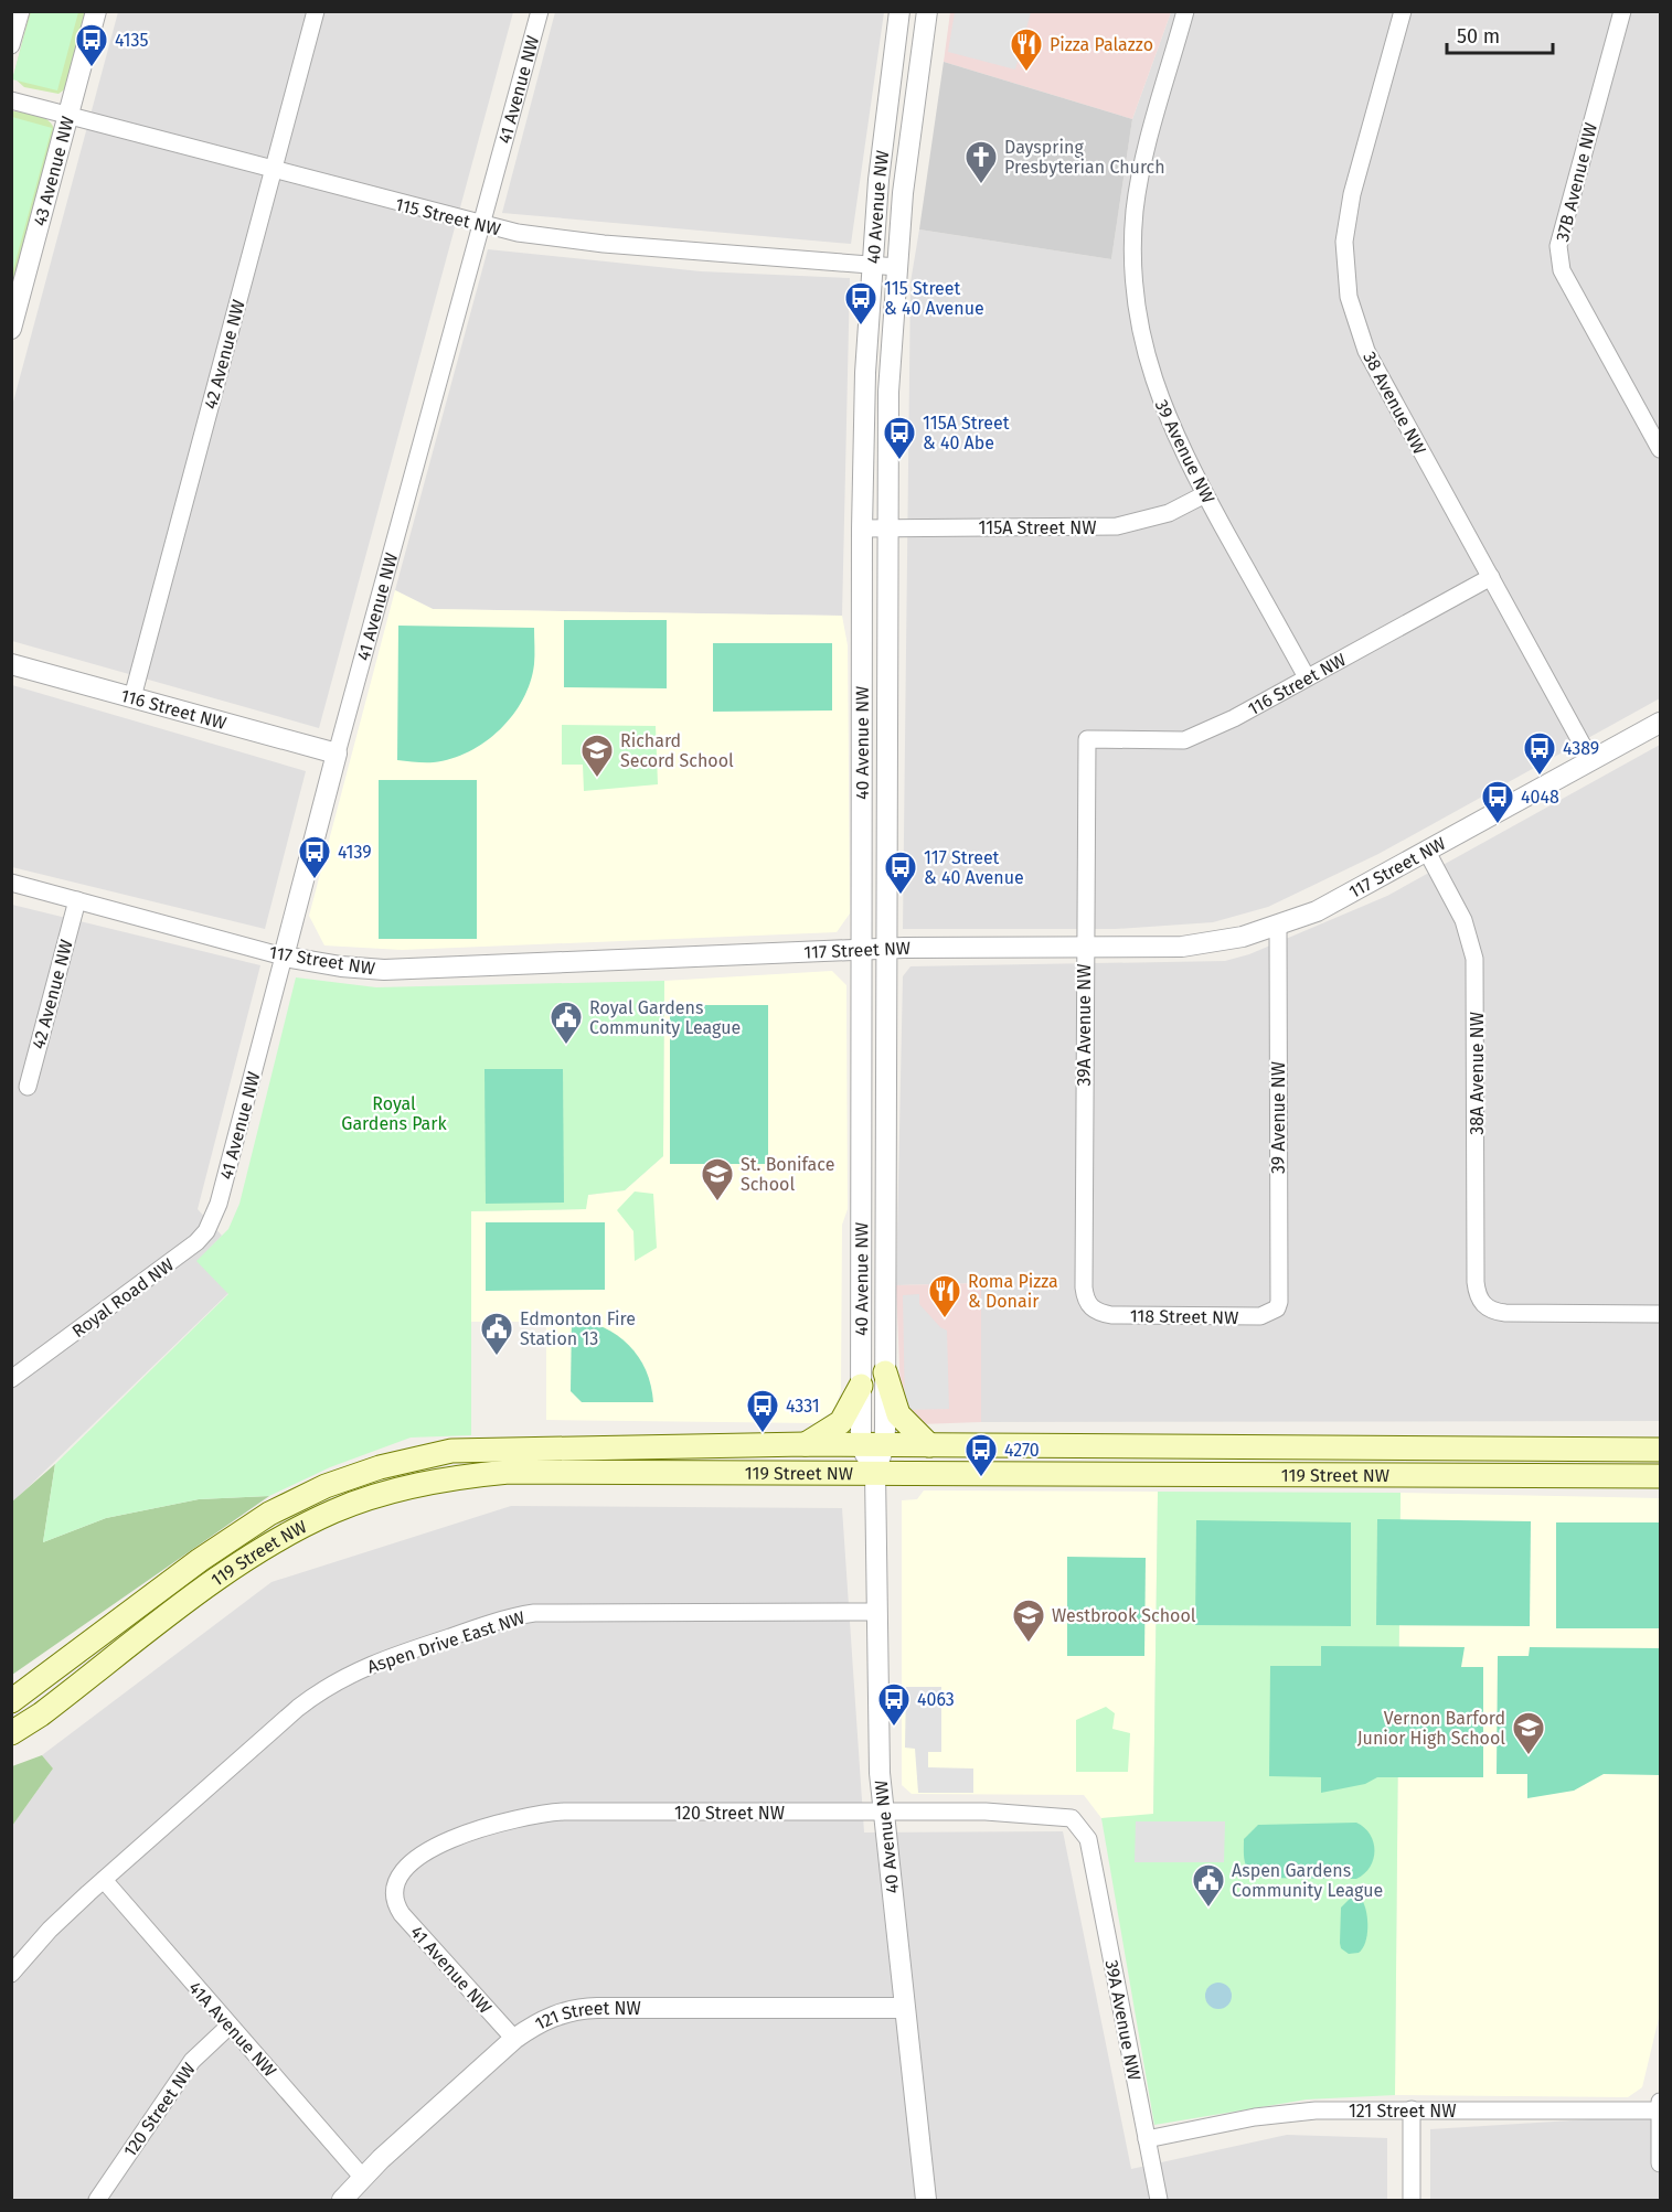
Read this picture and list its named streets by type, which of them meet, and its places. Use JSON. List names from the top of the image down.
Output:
{
  "streets": {
    "main road": ["119 Street NW"],
    "street": [
      "41 Avenue NW",
      "43 Avenue NW",
      "37B Avenue NW",
      "40 Avenue NW",
      "115 Street NW",
      "42 Avenue NW",
      "38 Avenue NW",
      "39 Avenue NW",
      "115A Street NW",
      "116 Street NW",
      "117 Street NW",
      "39A Avenue NW",
      "38A Avenue NW",
      "Royal Road NW",
      "118 Street NW",
      "Aspen Drive East NW",
      "120 Street NW",
      "121 Street NW",
      "41A Avenue NW"
    ]
  },
  "crossings": [
    ["41 Avenue NW", "115 Street NW"],
    ["41 Avenue NW", "116 Street NW"],
    ["41 Avenue NW", "117 Street NW"],
    ["41 Avenue NW", "Royal Road NW"],
    ["41 Avenue NW", "120 Street NW"],
    ["41 Avenue NW", "121 Street NW"],
    ["43 Avenue NW", "115 Street NW"],
    ["40 Avenue NW", "115 Street NW"],
    ["40 Avenue NW", "115A Street NW"],
    ["40 Avenue NW", "117 Street NW"],
    ["40 Avenue NW", "119 Street NW"],
    ["40 Avenue NW", "Aspen Drive East NW"],
    ["40 Avenue NW", "120 Street NW"],
    ["40 Avenue NW", "121 Street NW"],
    ["115 Street NW", "42 Avenue NW"],
    ["42 Avenue NW", "116 Street NW"],
    ["42 Avenue NW", "117 Street NW"],
    ["38 Avenue NW", "116 Street NW"],
    ["38 Avenue NW", "117 Street NW"],
    ["39 Avenue NW", "115A Street NW"],
    ["39 Avenue NW", "116 Street NW"],
    ["39 Avenue NW", "117 Street NW"],
    ["39 Avenue NW", "118 Street NW"],
    ["116 Street NW", "39A Avenue NW"],
    ["117 Street NW", "39A Avenue NW"],
    ["117 Street NW", "38A Avenue NW"],
    ["39A Avenue NW", "118 Street NW"],
    ["39A Avenue NW", "120 Street NW"],
    ["39A Avenue NW", "121 Street NW"],
    ["Aspen Drive East NW", "41A Avenue NW"],
    ["120 Street NW", "41A Avenue NW"],
    ["121 Street NW", "41A Avenue NW"]
  ],
  "parks": ["Royal Gardens Park"],
  "places": {
    "bus stop": [
      "4135",
      "115 Street & 40 Avenue",
      "115A Street & 40 Abe",
      "4389",
      "4048",
      "4139",
      "117 Street & 40 Avenue",
      "4331",
      "4270",
      "4063"
    ],
    "restaurant": ["Pizza Palazzo", "Roma Pizza & Donair"],
    "church": ["Dayspring Presbyterian Church"],
    "school or university": [
      "Richard Secord School",
      "St. Boniface School",
      "Westbrook School",
      "Vernon Barford Junior High School"
    ],
    "public building": ["Royal Gardens Community League", "Edmonton Fire Station 13", "Aspen Gardens Community League"]
  },
  "scale_bar": "50 m"
}
